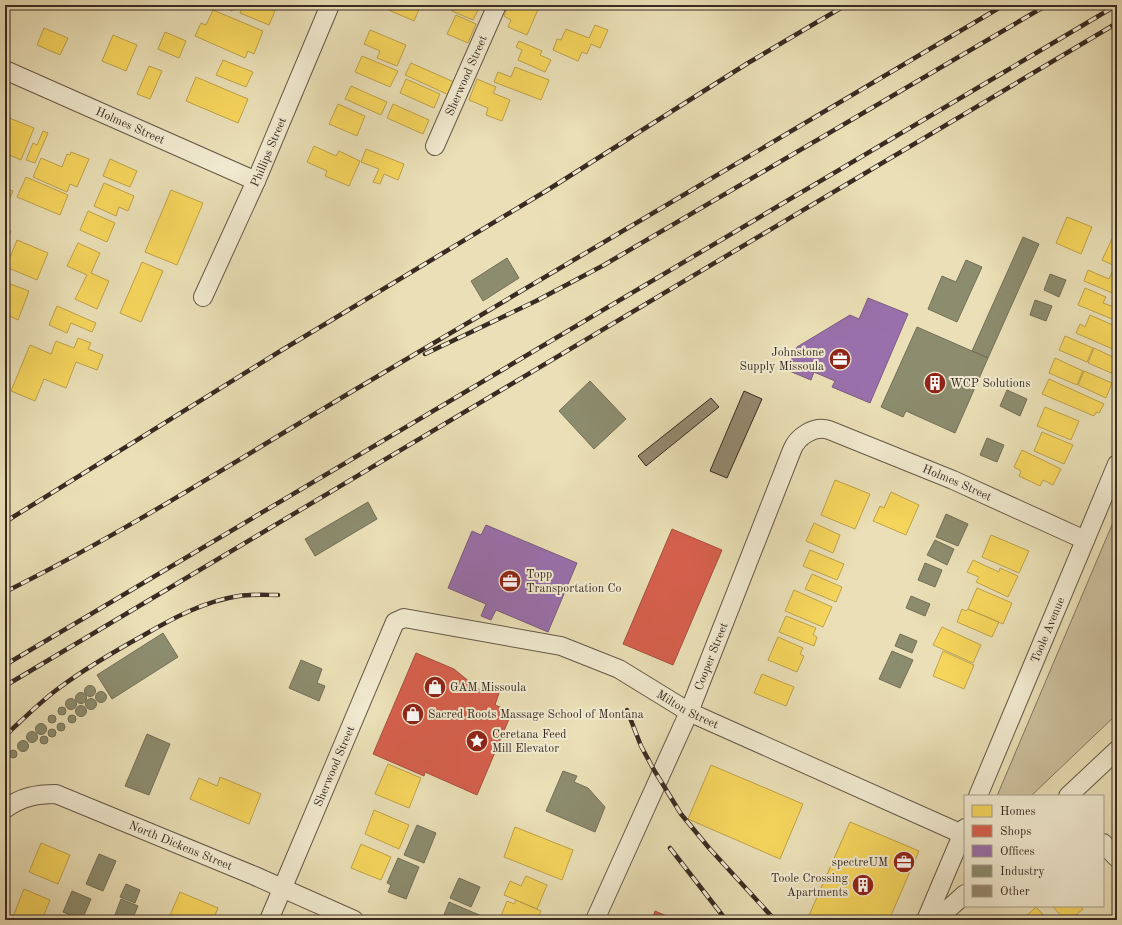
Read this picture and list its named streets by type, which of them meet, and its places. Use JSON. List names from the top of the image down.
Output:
{
  "streets": {
    "street": [
      "Sherwood Street",
      "Holmes Street",
      "Phillips Street",
      "Toole Avenue",
      "Cooper Street",
      "Milton Street",
      "North Dickens Street"
    ]
  },
  "crossings": [
    ["Sherwood Street", "Milton Street"],
    ["Sherwood Street", "North Dickens Street"],
    ["Holmes Street", "Phillips Street"],
    ["Holmes Street", "Toole Avenue"],
    ["Holmes Street", "Cooper Street"],
    ["Cooper Street", "Milton Street"]
  ],
  "places": {
    "office": ["Johnstone Supply Missoula", "Topp Transportation Co", "spectreUM"],
    "building": ["WCP Solutions", "Toole Crossing Apartments"],
    "shop": ["GAM Missoula", "Sacred Roots Massage School of Montana"],
    "place": ["Ceretana Feed Mill Elevator"]
  },
  "legend": [
    "Homes",
    "Shops",
    "Offices",
    "Industry",
    "Other"
  ]
}
